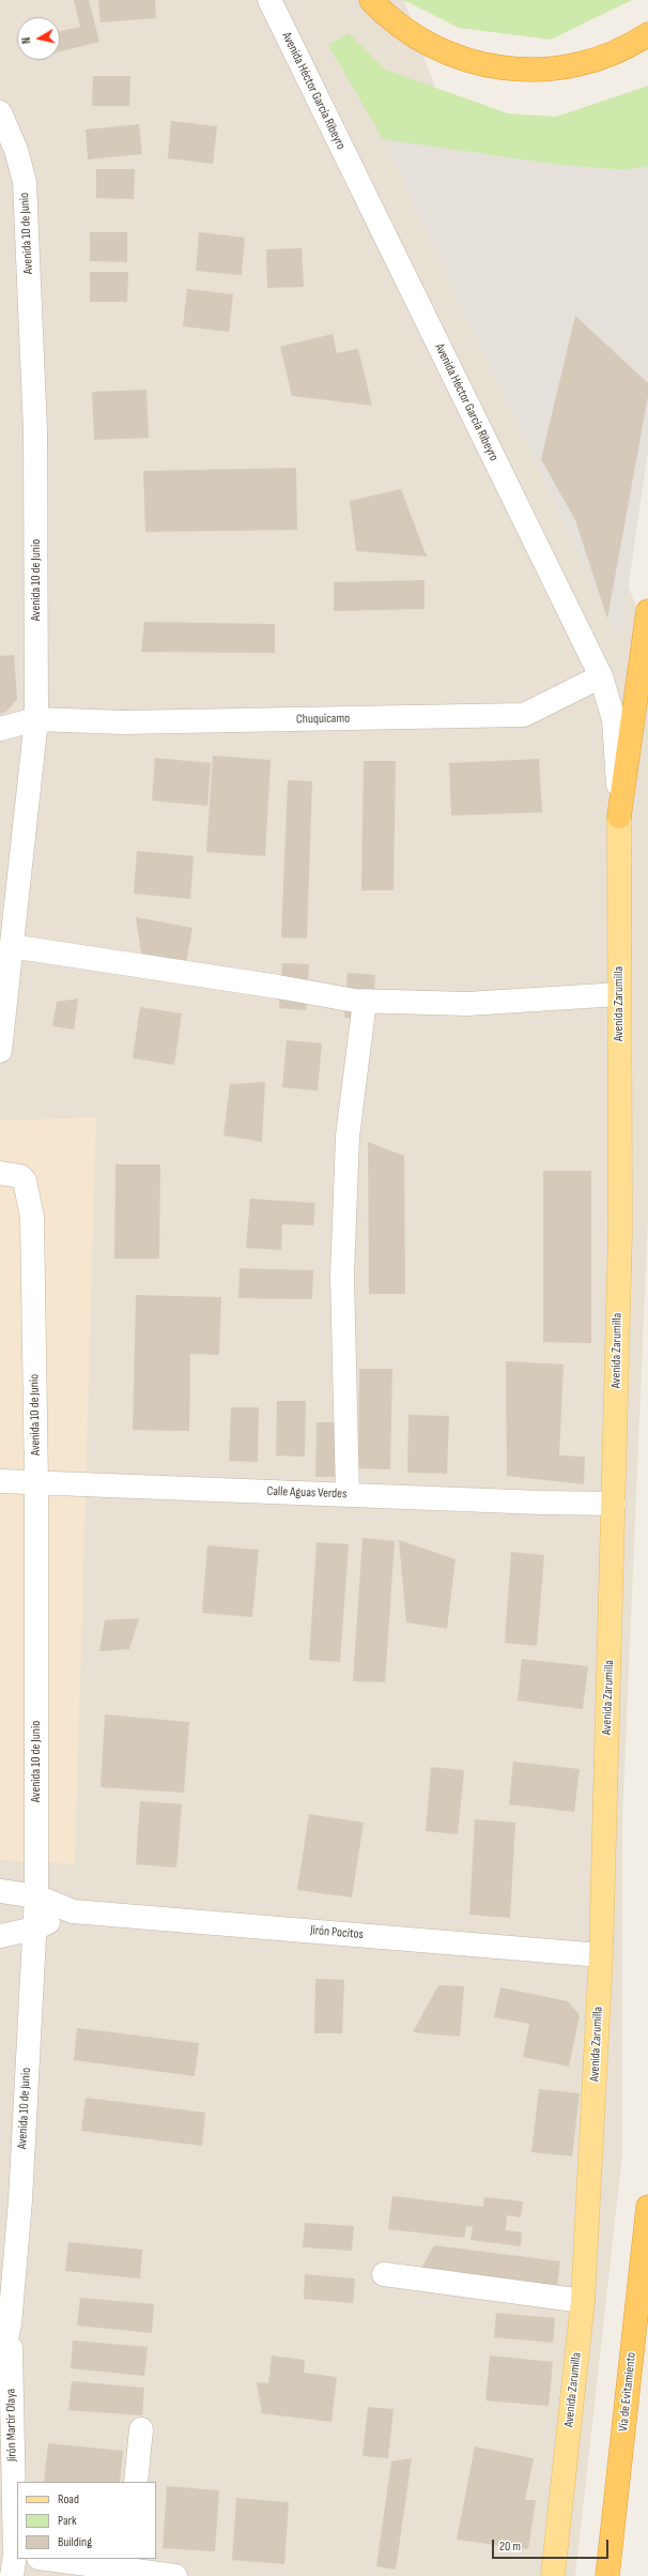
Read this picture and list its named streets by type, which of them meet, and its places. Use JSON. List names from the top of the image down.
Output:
{
  "streets": {
    "highway": ["Vía de Evitamiento"],
    "main road": ["Avenida Zarumilla"],
    "street": [
      "Avenida Héctor García Ribeyro",
      "Avenida 10 de Junio",
      "Chuquicamo",
      "Calle Aguas Verdes",
      "Jirón Pocitos",
      "Jirón Martir Olaya"
    ]
  },
  "crossings": [
    ["Avenida Héctor García Ribeyro", "Chuquicamo"],
    ["Avenida Héctor García Ribeyro", "Avenida Zarumilla"],
    ["Avenida 10 de Junio", "Chuquicamo"],
    ["Avenida 10 de Junio", "Calle Aguas Verdes"],
    ["Avenida 10 de Junio", "Jirón Pocitos"],
    ["Avenida 10 de Junio", "Jirón Martir Olaya"],
    ["Avenida Zarumilla", "Calle Aguas Verdes"],
    ["Avenida Zarumilla", "Jirón Pocitos"]
  ],
  "legend": ["Road", "Park", "Building"],
  "scale_bar": "20 m",
  "north": "left"
}
